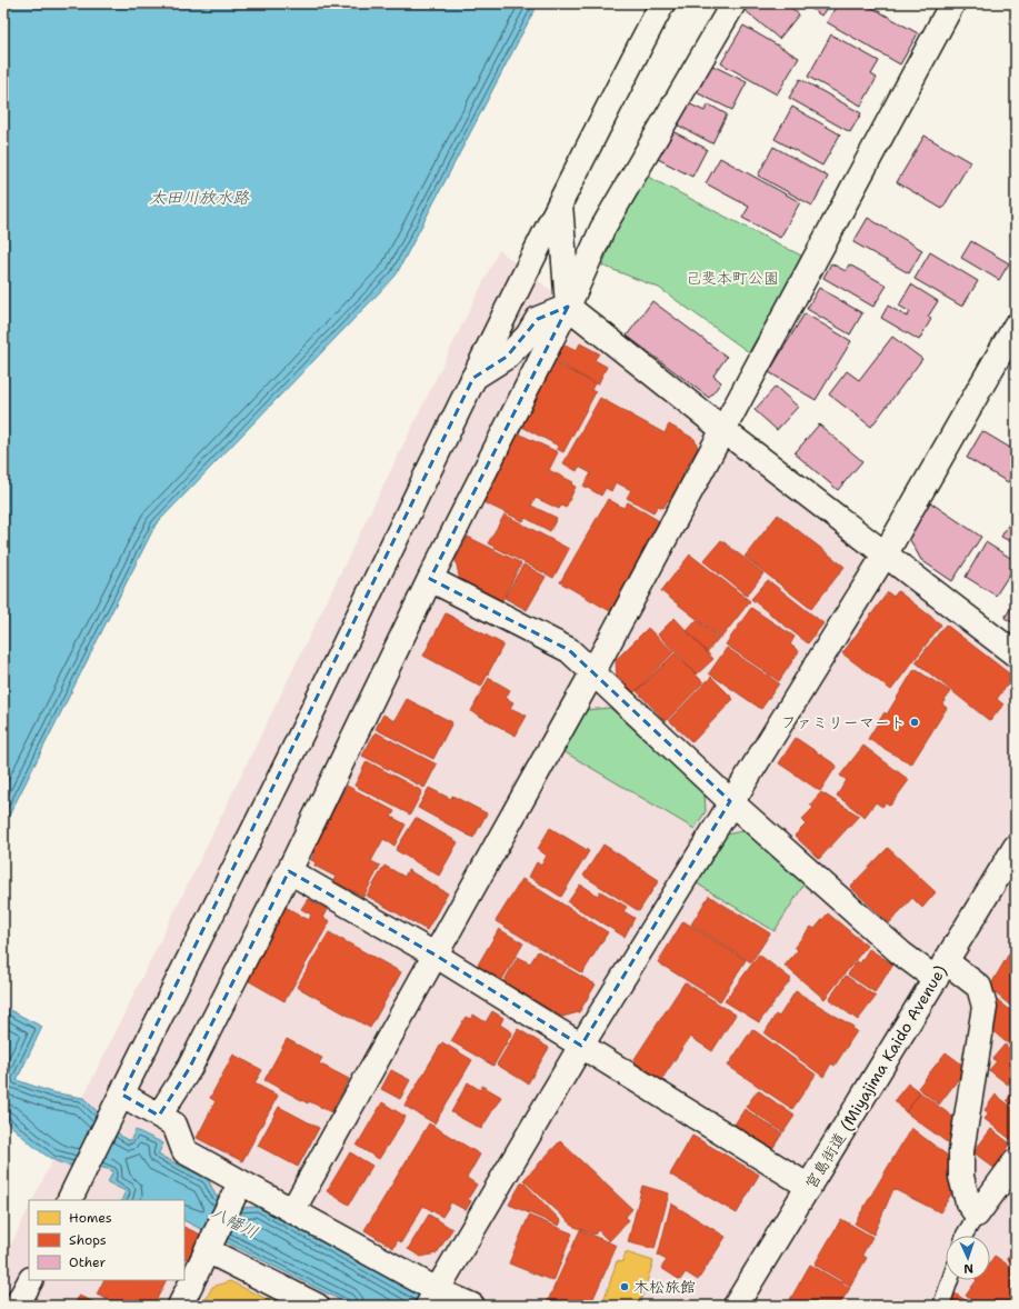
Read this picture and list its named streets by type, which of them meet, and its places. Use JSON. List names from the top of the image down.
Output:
{
  "streets": {
    "street": ["宮島街道 (Miyajima Kaido Avenue)"]
  },
  "water": ["太田川放水路", "八幡川"],
  "parks": ["己斐本町公園"],
  "places": ["ファミリーマート", "木松旅館"],
  "legend": ["Homes", "Shops", "Other"],
  "north": "bottom"
}
